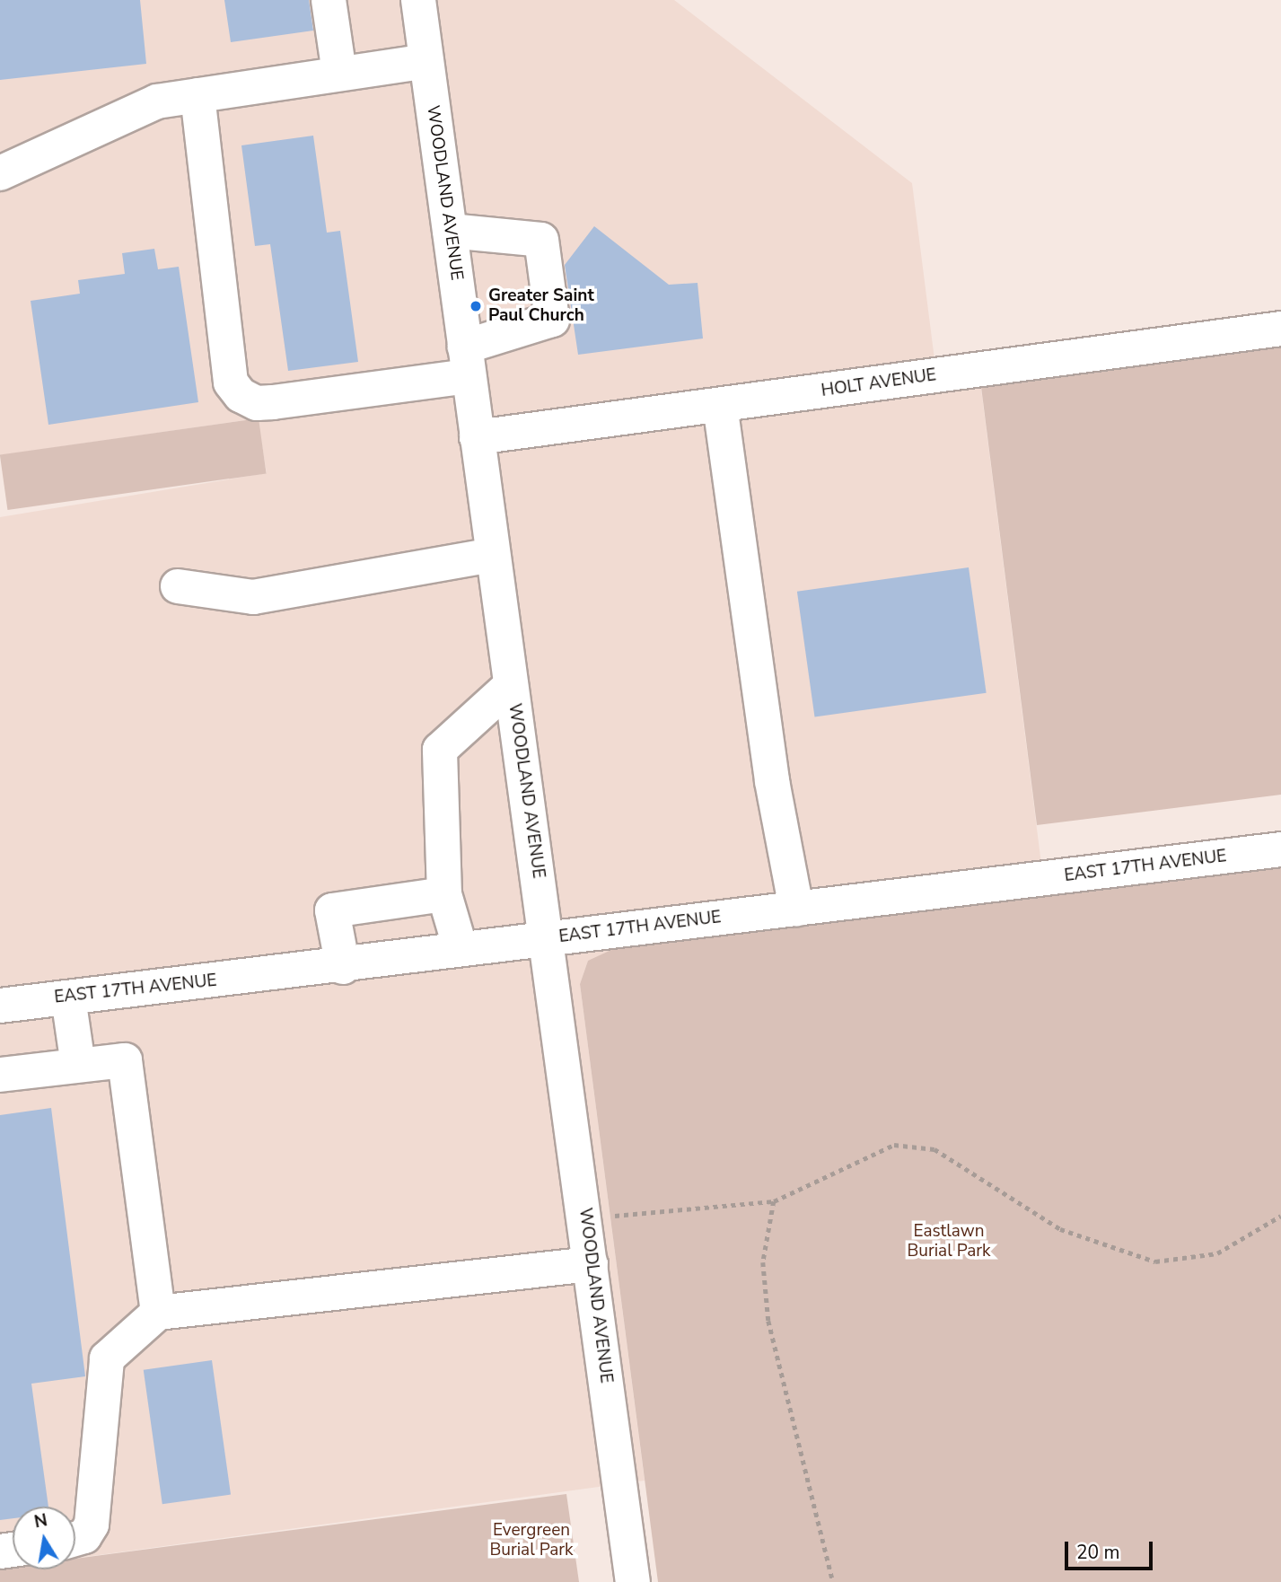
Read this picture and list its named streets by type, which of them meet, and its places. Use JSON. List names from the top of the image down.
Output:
{
  "streets": {
    "street": ["WOODLAND AVENUE", "HOLT AVENUE", "EAST 17TH AVENUE"]
  },
  "crossings": [
    ["WOODLAND AVENUE", "HOLT AVENUE"],
    ["WOODLAND AVENUE", "EAST 17TH AVENUE"]
  ],
  "parks": ["Eastlawn Burial Park", "Evergreen Burial Park"],
  "places": ["Greater Saint Paul Church"],
  "scale_bar": "20 m",
  "north": "top"
}
